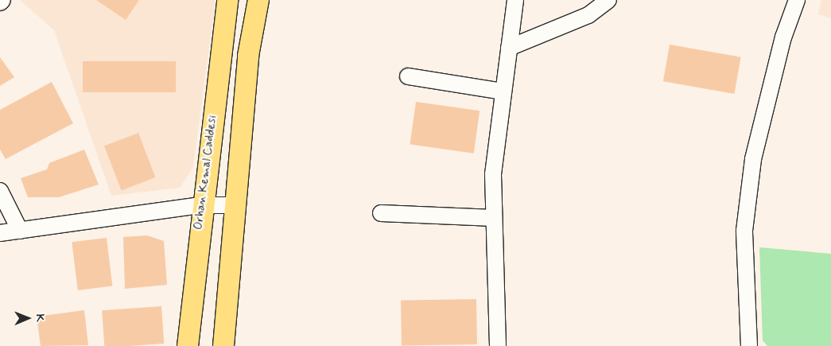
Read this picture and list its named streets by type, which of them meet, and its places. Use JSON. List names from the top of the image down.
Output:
{
  "streets": {
    "main road": ["Orhan Kemal Caddesi"]
  },
  "north": "right"
}
